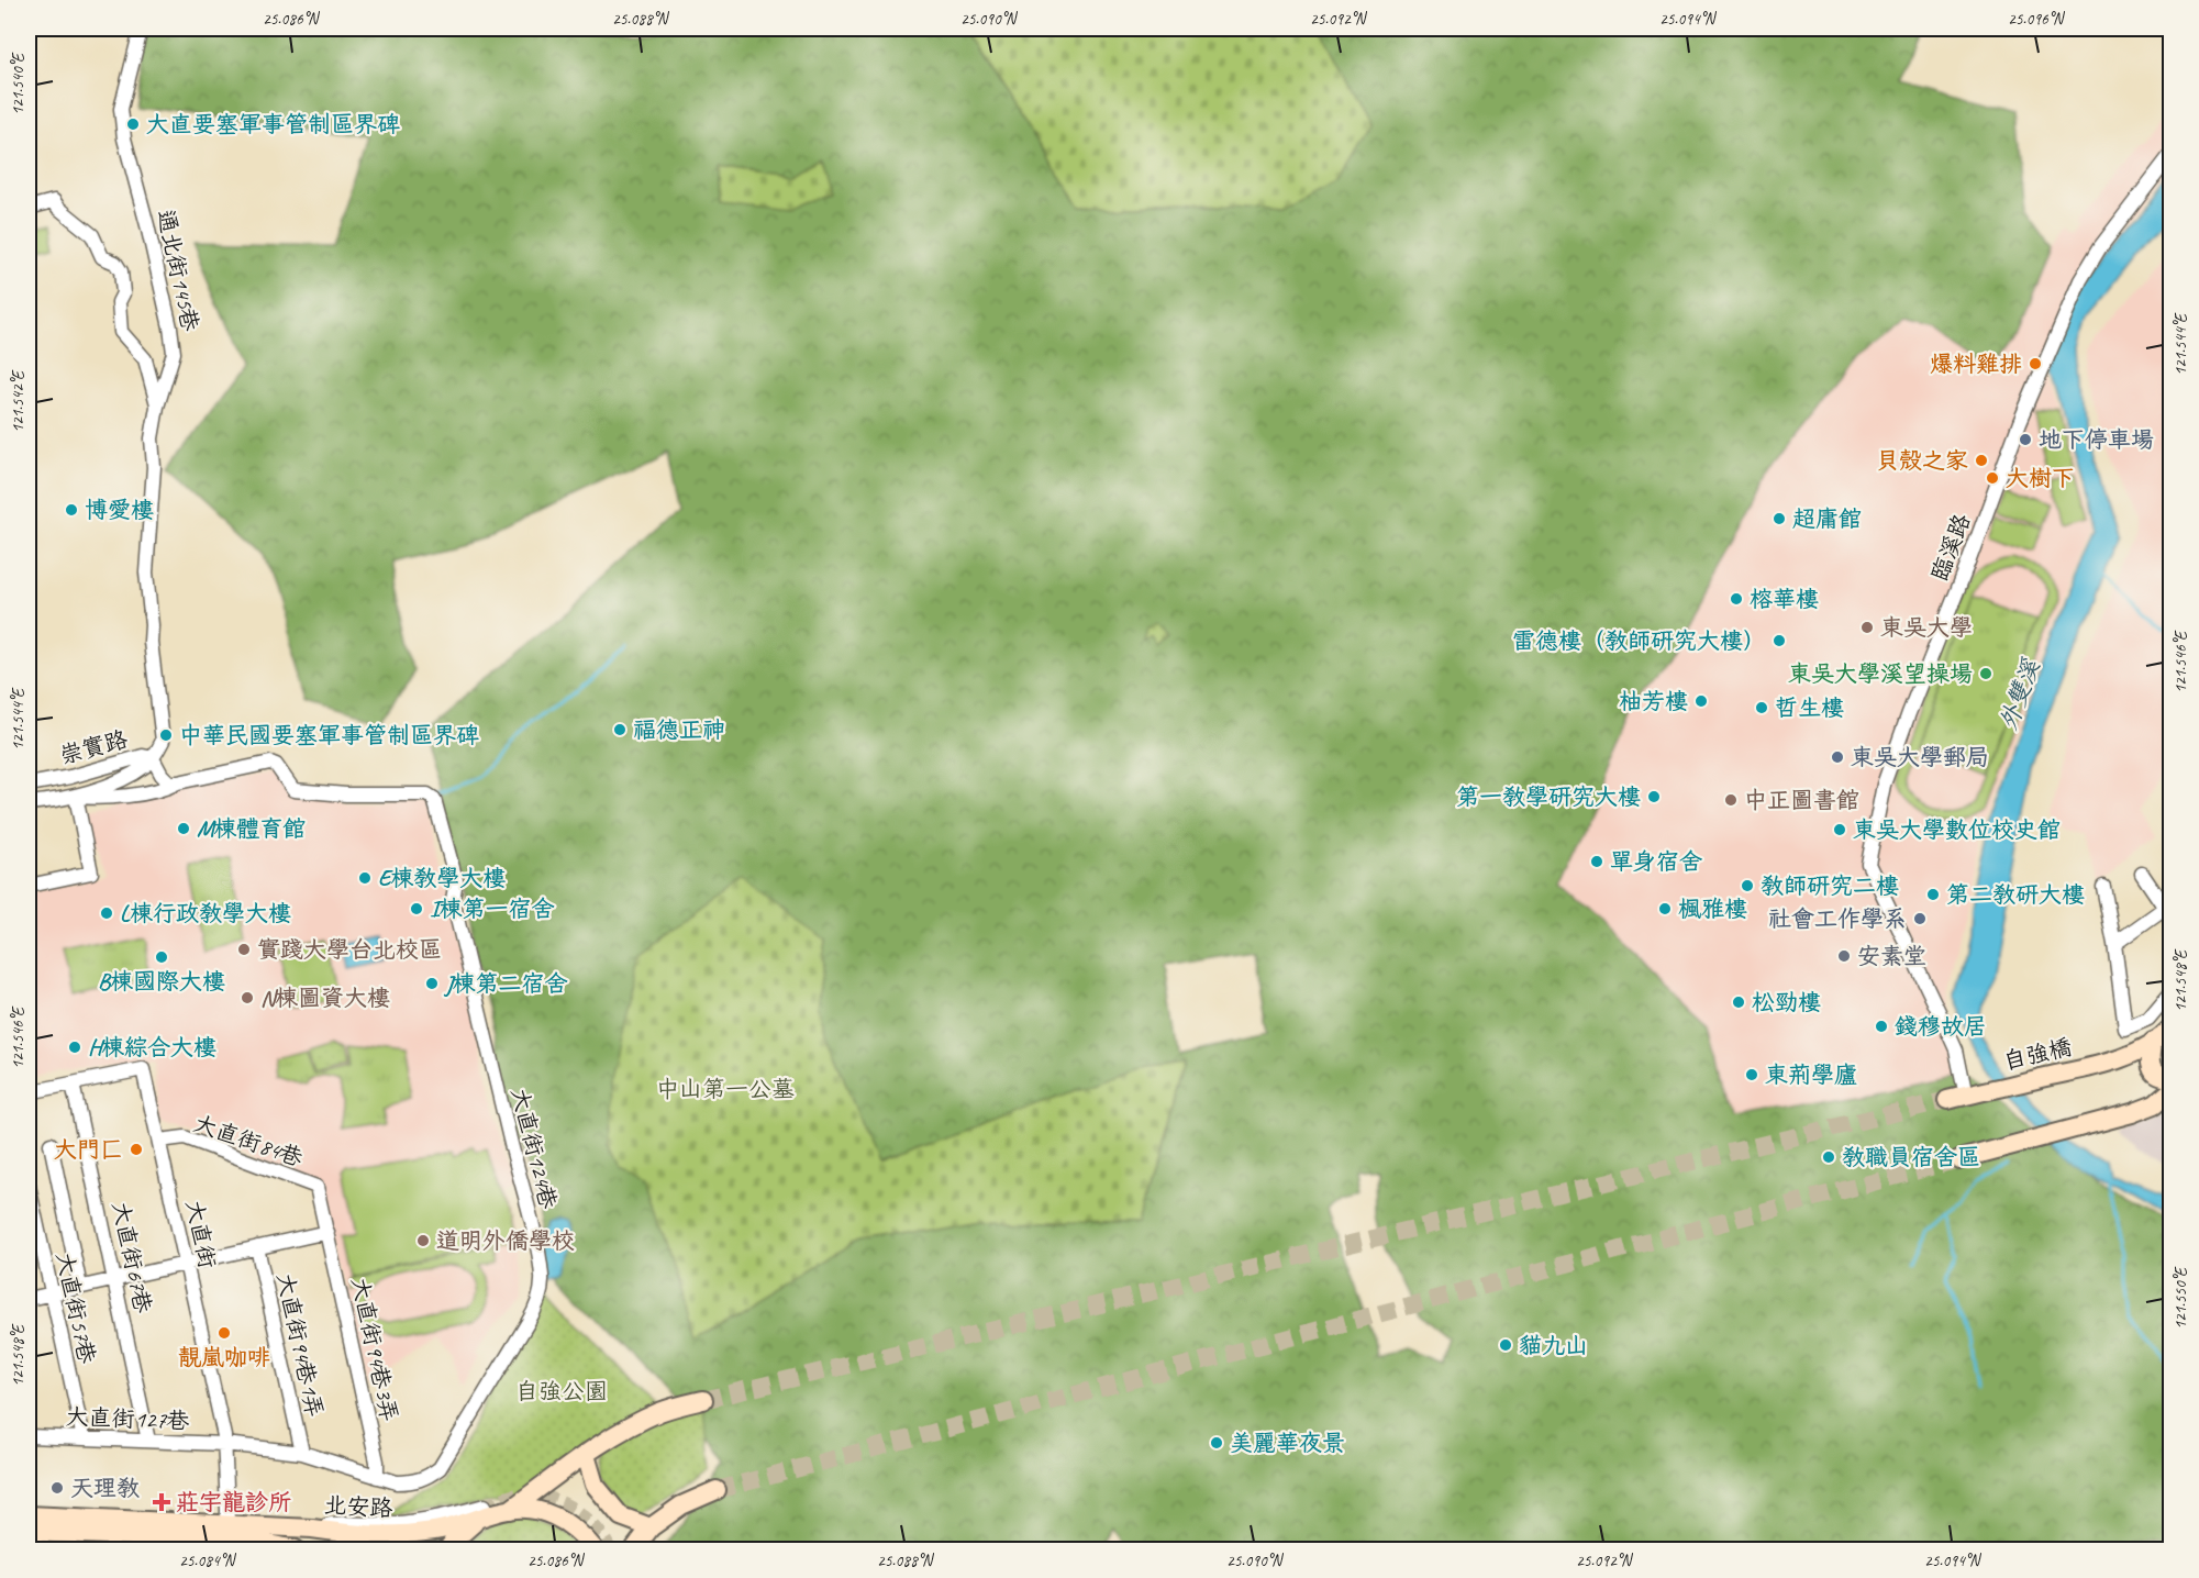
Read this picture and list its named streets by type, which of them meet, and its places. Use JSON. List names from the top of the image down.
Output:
{
  "streets": {
    "main road": ["自強橋", "北安路"],
    "street": [
      "通北街145巷",
      "臨溪路",
      "崇實路",
      "大直街84巷",
      "大直街124巷",
      "大直街",
      "大直街67巷",
      "大直街57巷",
      "大直街94巷1弄",
      "大直街94巷3弄",
      "大直街127巷"
    ]
  },
  "crossings": [
    ["通北街145巷", "崇實路"],
    ["大直街84巷", "大直街"],
    ["大直街84巷", "大直街94巷3弄"],
    ["大直街124巷", "大直街"],
    ["大直街124巷", "大直街94巷1弄"],
    ["大直街124巷", "大直街94巷3弄"],
    ["大直街124巷", "大直街127巷"],
    ["大直街", "大直街67巷"],
    ["大直街", "大直街127巷"],
    ["大直街", "北安路"],
    ["大直街67巷", "大直街127巷"],
    ["大直街57巷", "大直街127巷"]
  ],
  "water": ["外雙溪"],
  "parks": ["中山第一公墓", "自強公園"],
  "places": {
    "other": [
      "大直要塞軍事管制區界碑",
      "爆料雞排",
      "地下停車場",
      "貝殼之家",
      "大樹下",
      "博愛樓",
      "超庸館",
      "榕華樓",
      "東吳大學",
      "雷德樓（教師研究大樓）",
      "東吳大學溪望操場",
      "柚芳樓",
      "哲生樓",
      "福德正神",
      "中華民國要塞軍事管制區界碑",
      "東吳大學郵局",
      "第一教學研究大樓",
      "中正圖書館",
      "M棟體育館",
      "東吳大學數位校史館",
      "單身宿舍",
      "E棟教學大樓",
      "教師研究二樓",
      "第二教研大樓",
      "I棟第一宿舍",
      "楓雅樓",
      "L棟行政教學大樓",
      "社會工作學系",
      "實踐大學台北校區",
      "安素堂",
      "B棟國際大樓",
      "J棟第二宿舍",
      "N棟圖資大樓",
      "松勁樓",
      "錢穆故居",
      "H棟綜合大樓",
      "東荊學廬",
      "大門匚",
      "教職員宿舍區",
      "道明外僑學校",
      "靚嵐咖啡",
      "貓九山",
      "美麗華夜景",
      "天理教"
    ],
    "health": ["莊宇龍診所"]
  },
  "coordinates": [
    "25.086°N",
    "25.088°N",
    "25.090°N",
    "25.092°N",
    "25.094°N",
    "25.096°N",
    "121.540°E",
    "121.544°E",
    "121.542°E",
    "121.546°E",
    "121.548°E",
    "121.550°E",
    "25.084°N"
  ]
}
